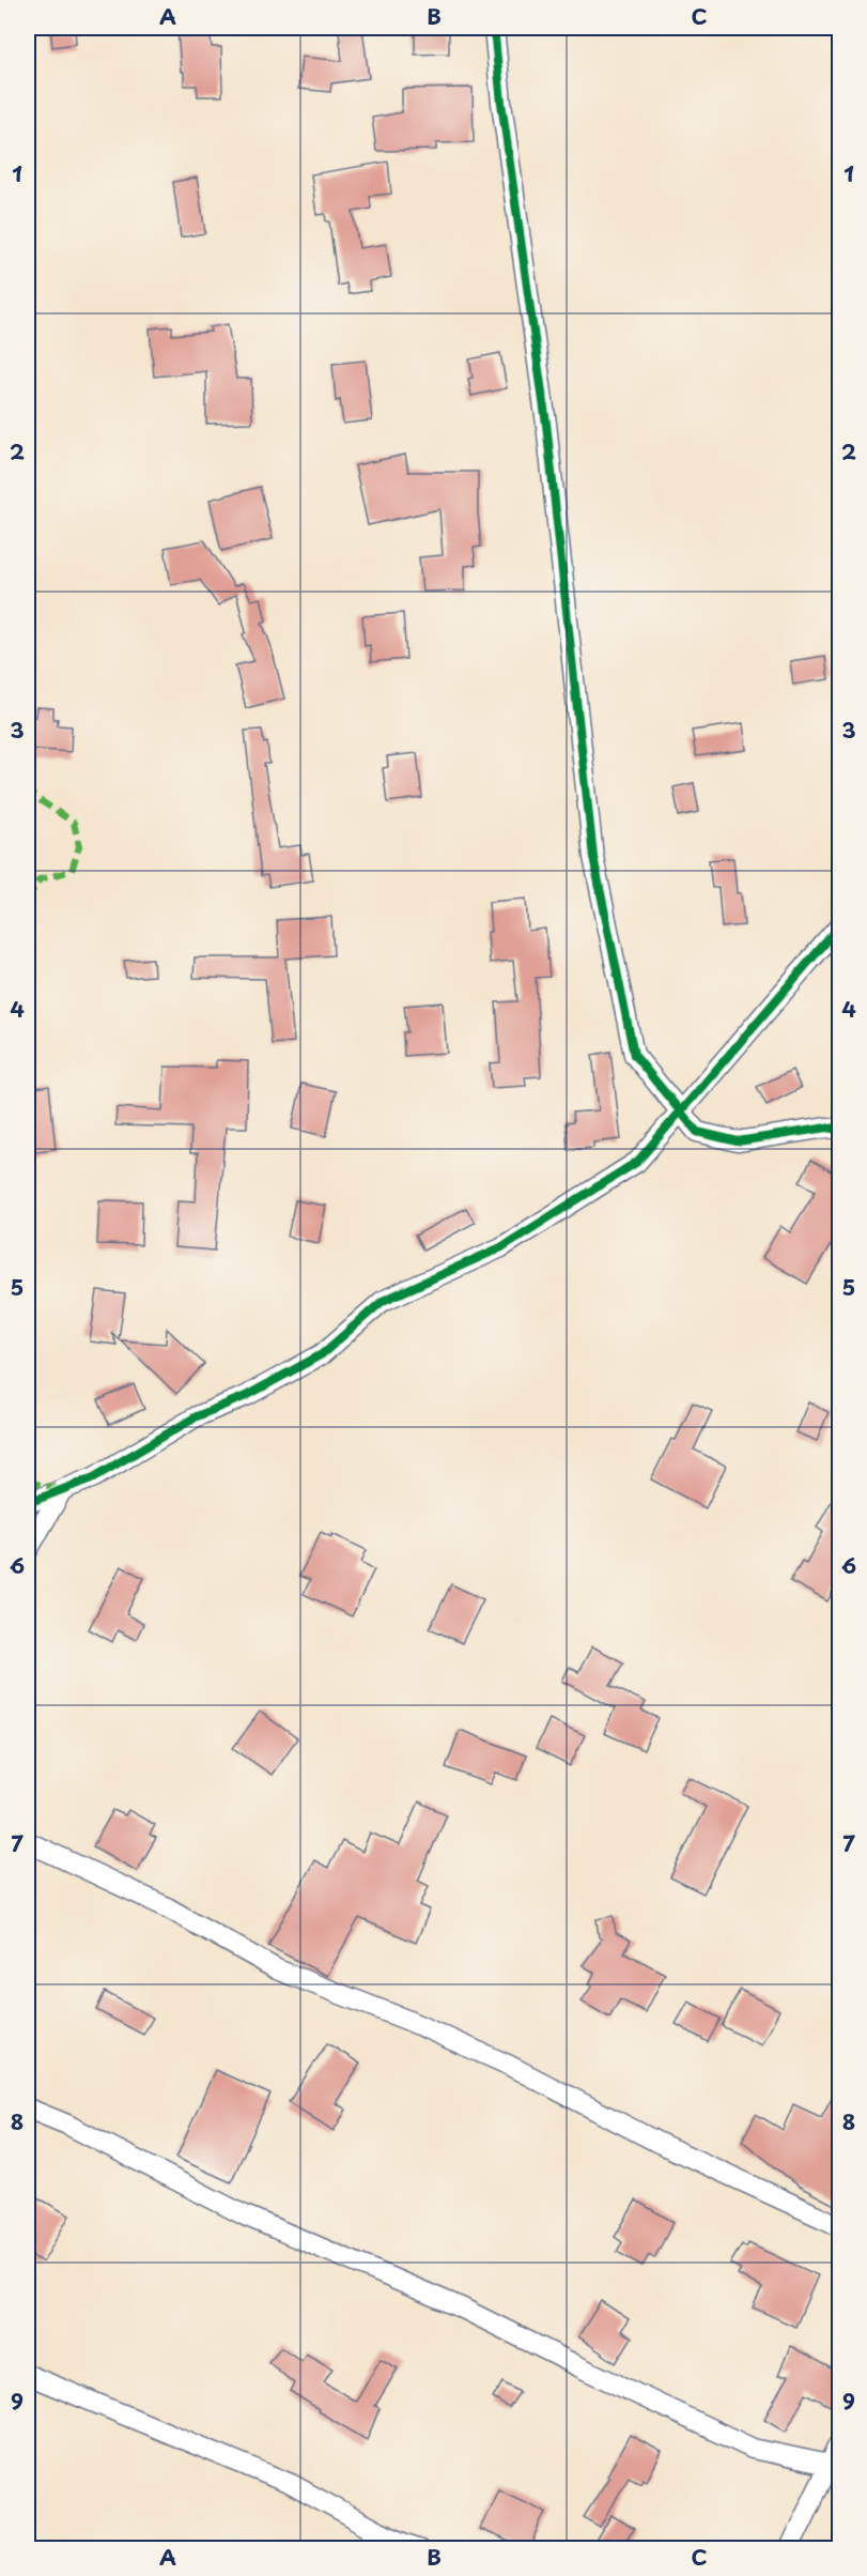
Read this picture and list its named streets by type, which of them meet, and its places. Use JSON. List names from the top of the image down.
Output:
{
  "grid": {
    "columns": ["A", "B", "C"],
    "rows": [
      "1",
      "2",
      "3",
      "4",
      "5",
      "6",
      "7",
      "8",
      "9"
    ]
  }
}
